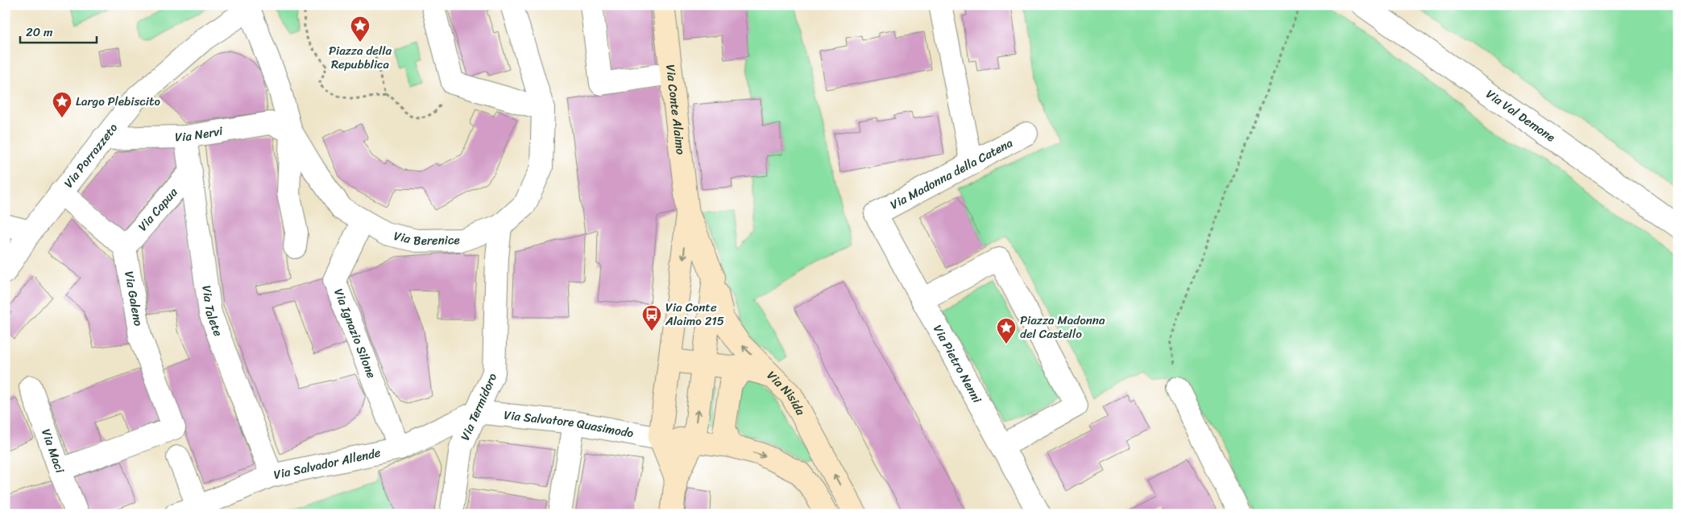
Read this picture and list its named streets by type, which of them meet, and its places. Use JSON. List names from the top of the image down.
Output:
{
  "streets": {
    "main road": ["Via Conte Alaimo", "Via Nisida"],
    "street": [
      "Via Val Demone",
      "Via Nervi",
      "Via Porrazzeto",
      "Via Madonna della Catena",
      "Via Capua",
      "Via Berenice",
      "Via Galeno",
      "Via Talete",
      "Via Ignazio Silone",
      "Via Pietro Nenni",
      "Via Termidoro",
      "Via Salvatore Quasimodo",
      "Via Maci",
      "Via Salvador Allende"
    ]
  },
  "crossings": [
    ["Via Conte Alaimo", "Via Nisida"],
    ["Via Nervi", "Via Porrazzeto"],
    ["Via Nervi", "Via Berenice"],
    ["Via Nervi", "Via Talete"],
    ["Via Porrazzeto", "Via Berenice"],
    ["Via Madonna della Catena", "Via Pietro Nenni"],
    ["Via Capua", "Via Galeno"],
    ["Via Capua", "Via Talete"],
    ["Via Berenice", "Via Ignazio Silone"],
    ["Via Berenice", "Via Termidoro"],
    ["Via Galeno", "Via Maci"],
    ["Via Talete", "Via Salvador Allende"],
    ["Via Ignazio Silone", "Via Salvador Allende"],
    ["Via Termidoro", "Via Salvatore Quasimodo"],
    ["Via Termidoro", "Via Salvador Allende"],
    ["Via Salvatore Quasimodo", "Via Salvador Allende"]
  ],
  "one_way": ["Via Nisida"],
  "places": {
    "place": ["Piazza della Repubblica", "Largo Plebiscito", "Piazza Madonna del Castello"],
    "bus stop": ["Via Conte Alaimo 215"]
  },
  "scale_bar": "20 m"
}
